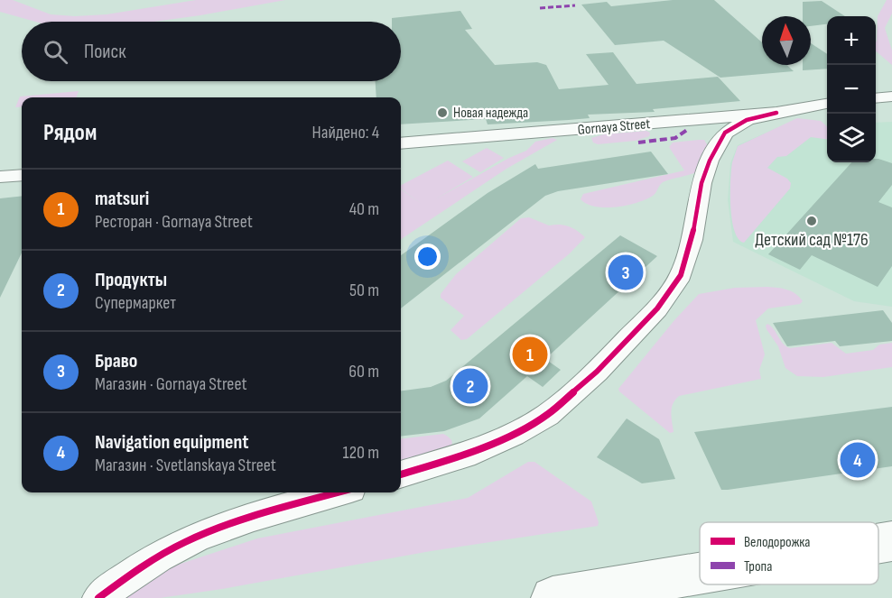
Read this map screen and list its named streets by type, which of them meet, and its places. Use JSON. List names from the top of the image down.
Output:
{
  "streets": {
    "street": ["Gornaya Street"]
  },
  "places": ["Новая надежда", "Детский сад №176"],
  "legend": ["Велодорожка", "Тропа"],
  "north": "top",
  "page": {
    "map_buttons": ["+", "−"],
    "search": "Поиск",
    "heading": ["Рядом", "Найдено: 4"],
    "list": [
      {
        "mark": "1",
        "name": "matsuri",
        "note": "Ресторан · Gornaya Street",
        "value": "40 m"
      },
      {
        "mark": "2",
        "name": "Продукты",
        "note": "Супермаркет",
        "value": "50 m"
      },
      {
        "mark": "3",
        "name": "Браво",
        "note": "Магазин · Gornaya Street",
        "value": "60 m"
      },
      {
        "mark": "4",
        "name": "Navigation equipment",
        "note": "Магазин · Svetlanskaya Street",
        "value": "120 m"
      }
    ],
    "pins": [
      "3",
      "1",
      "2",
      "4"
    ]
  }
}
